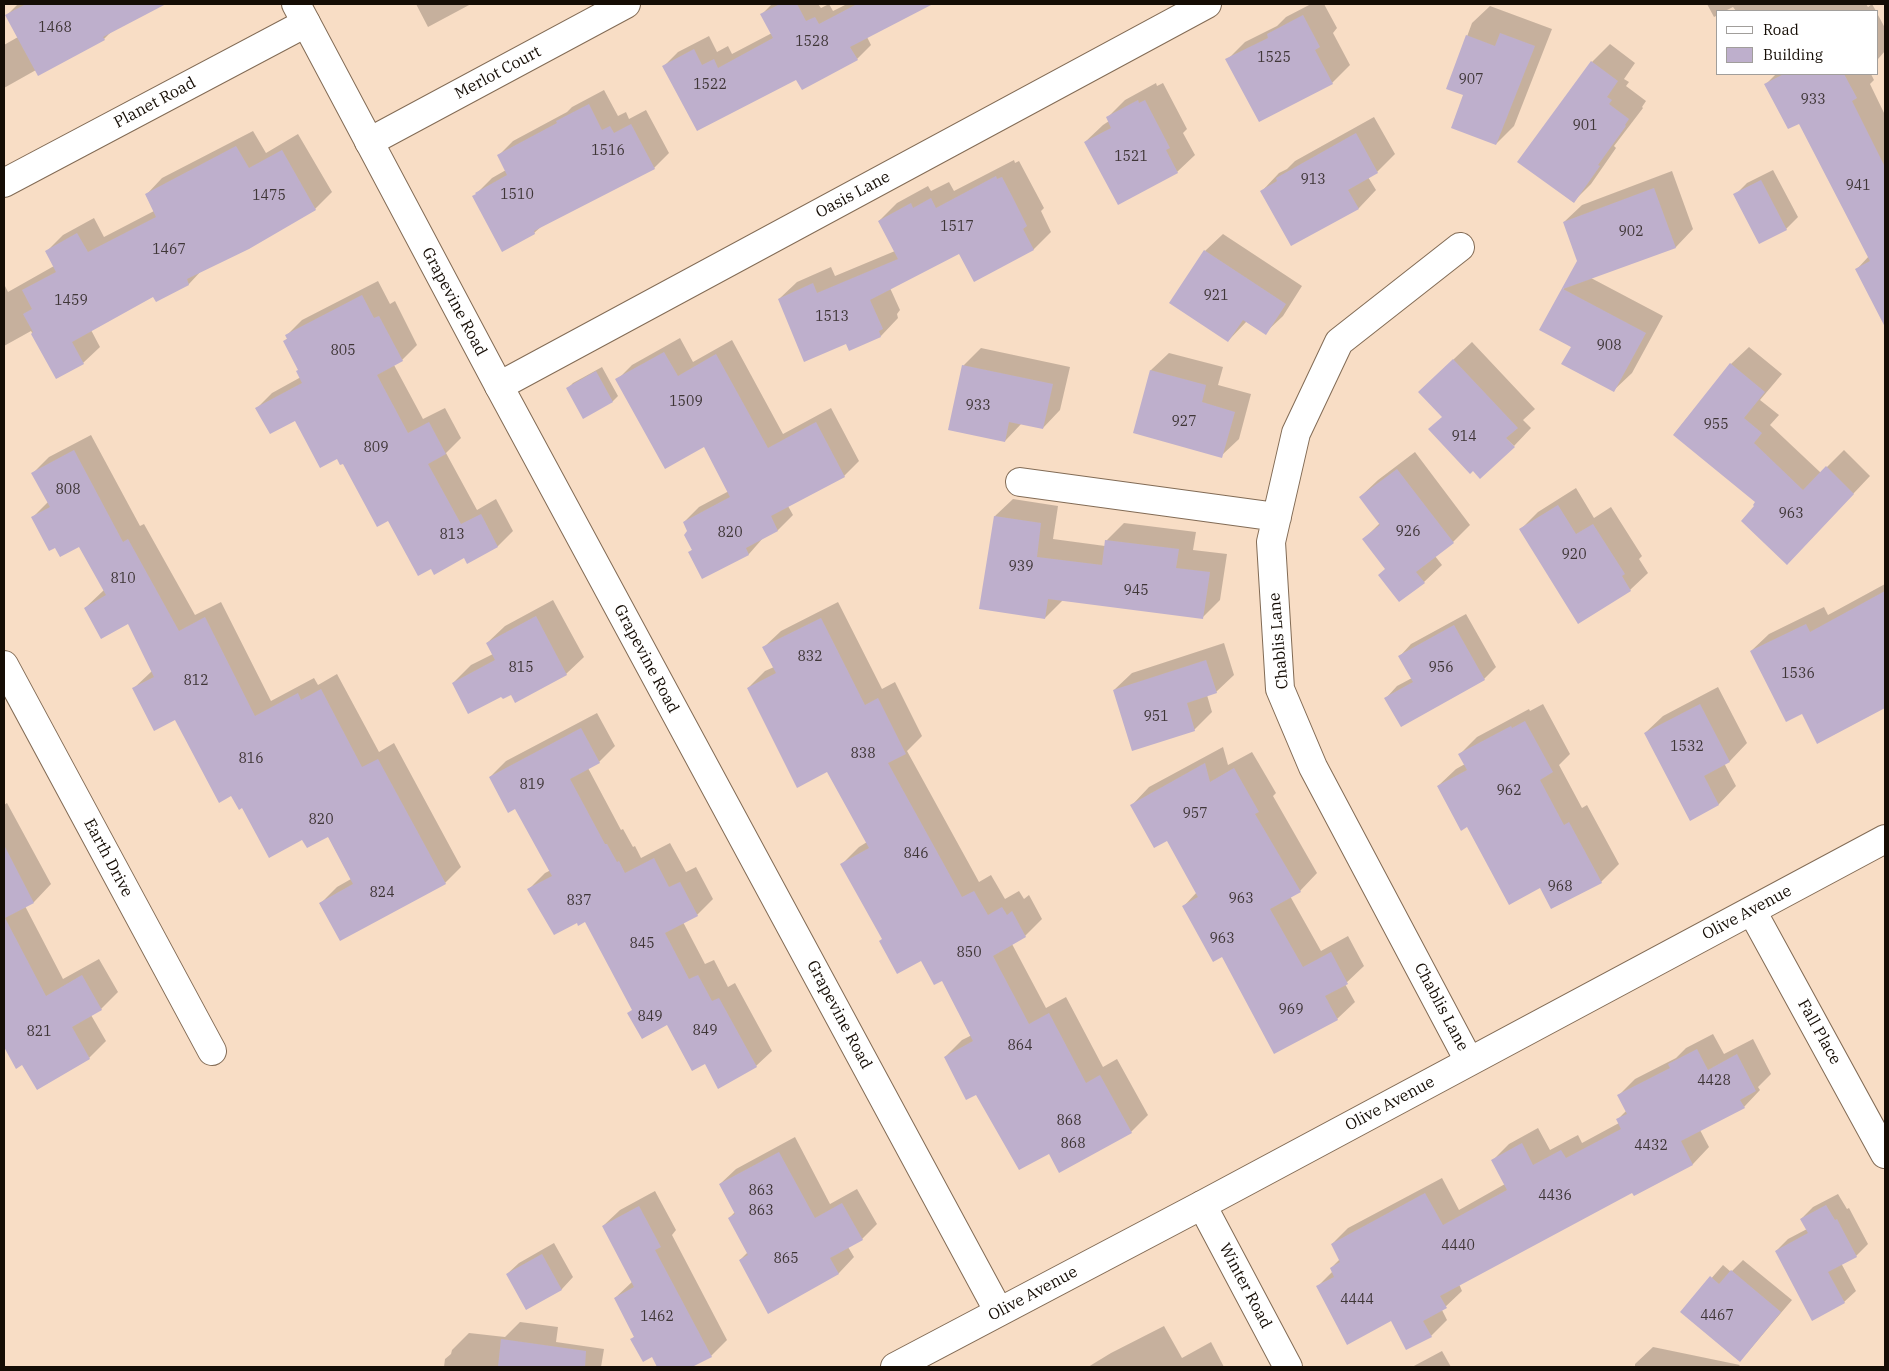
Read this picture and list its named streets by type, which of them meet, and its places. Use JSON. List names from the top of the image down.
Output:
{
  "streets": {
    "street": [
      "Merlot Court",
      "Planet Road",
      "Oasis Lane",
      "Grapevine Road",
      "Chablis Lane",
      "Earth Drive",
      "Olive Avenue",
      "Fall Place",
      "Winter Road"
    ]
  },
  "crossings": [
    ["Merlot Court", "Grapevine Road"],
    ["Planet Road", "Grapevine Road"],
    ["Oasis Lane", "Grapevine Road"],
    ["Grapevine Road", "Olive Avenue"],
    ["Chablis Lane", "Olive Avenue"],
    ["Olive Avenue", "Fall Place"],
    ["Olive Avenue", "Winter Road"]
  ],
  "house_numbers": [
    "1468",
    "1528",
    "1525",
    "907",
    "1522",
    "933",
    "901",
    "1516",
    "1521",
    "913",
    "941",
    "1510",
    "1475",
    "1517",
    "902",
    "1467",
    "921",
    "1459",
    "1513",
    "908",
    "805",
    "1509",
    "933",
    "927",
    "955",
    "914",
    "809",
    "808",
    "963",
    "926",
    "820",
    "813",
    "920",
    "939",
    "810",
    "945",
    "832",
    "815",
    "956",
    "1536",
    "812",
    "951",
    "1532",
    "838",
    "816",
    "819",
    "962",
    "957",
    "820",
    "846",
    "968",
    "824",
    "963",
    "837",
    "963",
    "845",
    "850",
    "969",
    "849",
    "849",
    "821",
    "864",
    "4428",
    "868",
    "868",
    "4432",
    "863",
    "4436",
    "863",
    "4440",
    "865",
    "4444",
    "4467",
    "1462"
  ],
  "legend": ["Road", "Building"]
}
